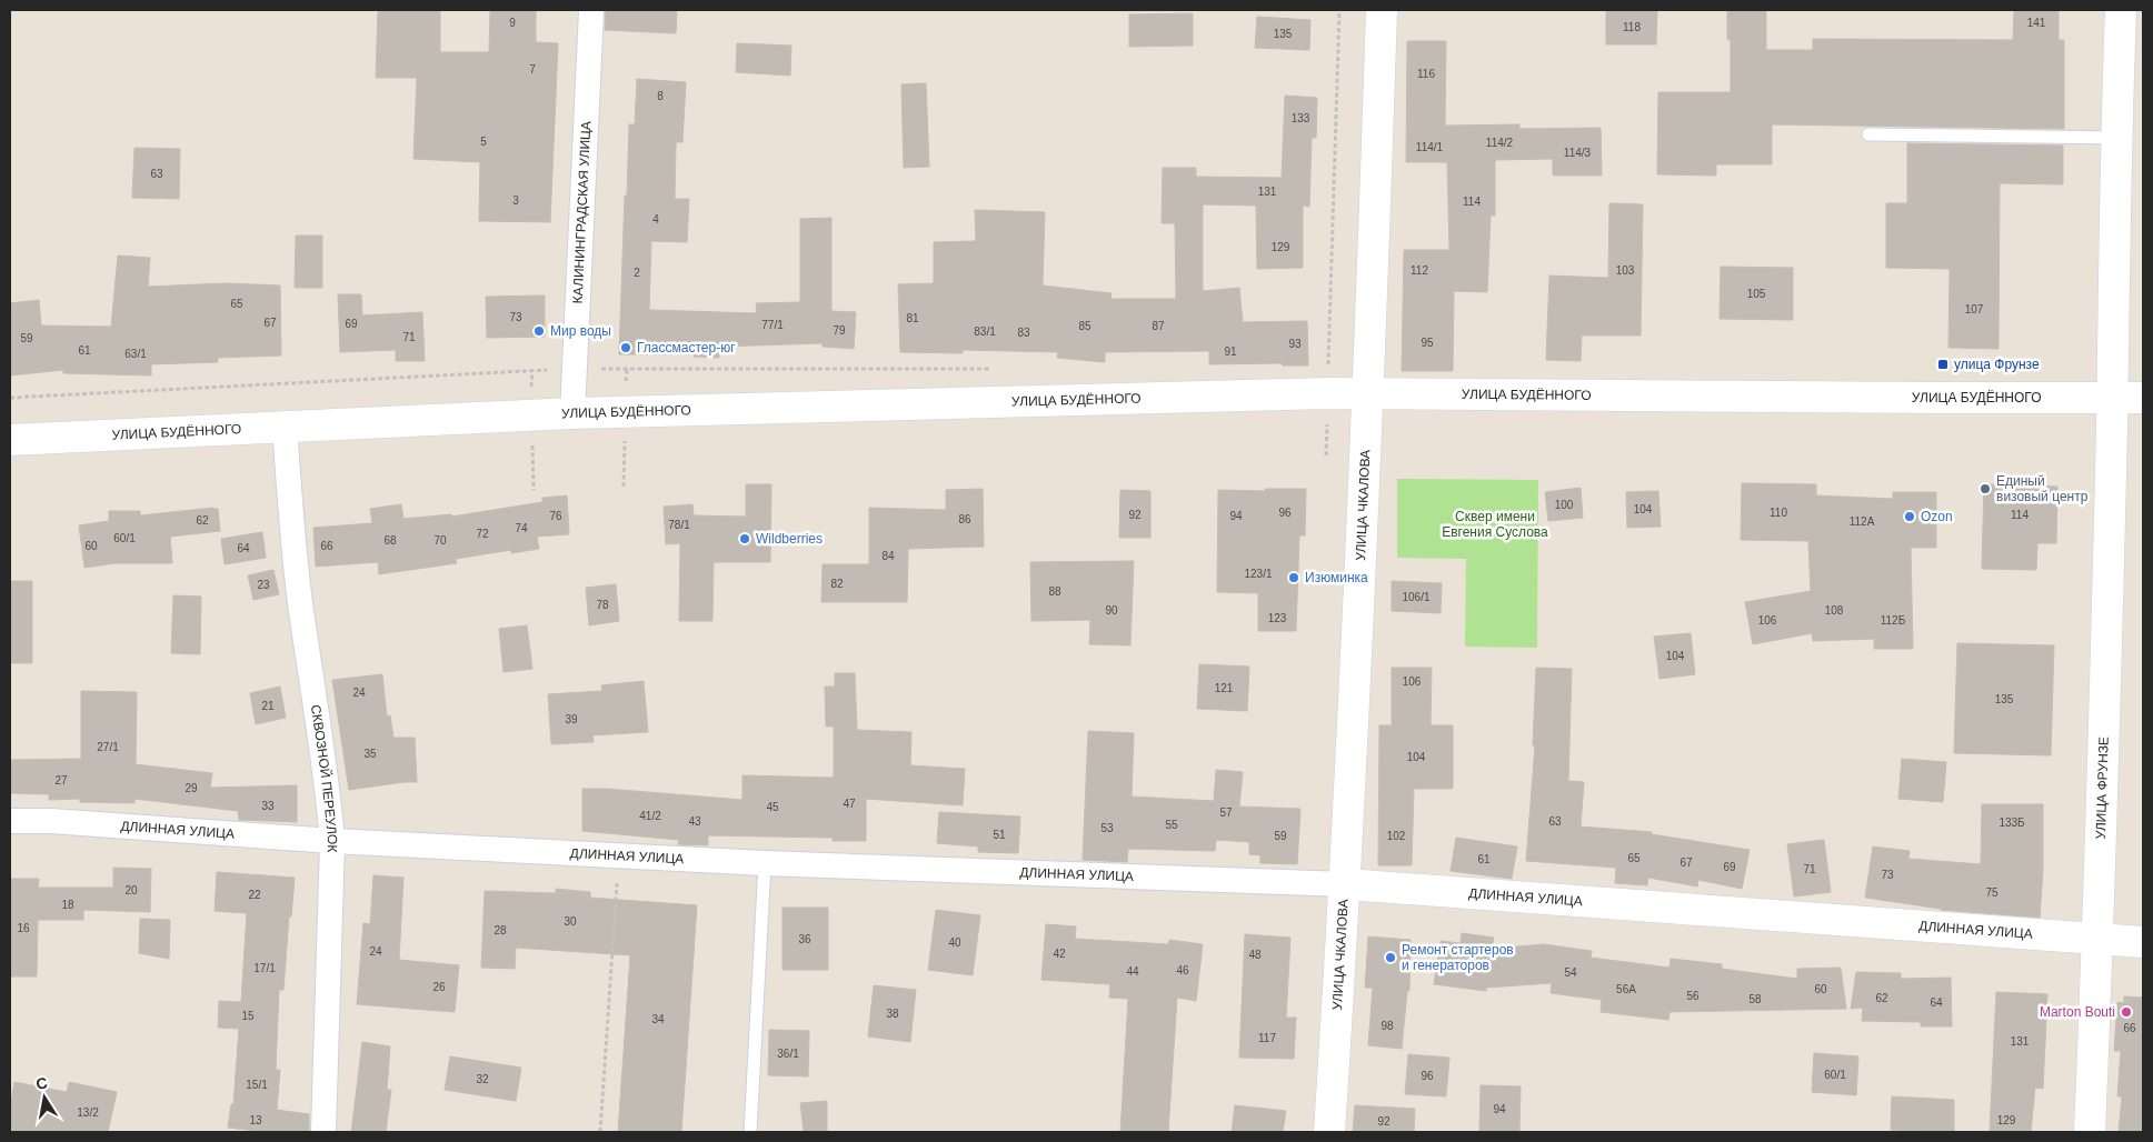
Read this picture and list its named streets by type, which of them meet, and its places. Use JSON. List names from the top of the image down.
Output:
{
  "streets": {
    "street": [
      "КАЛИНИНГРАДСКАЯ УЛИЦА",
      "УЛИЦА БУДЁННОГО",
      "УЛИЦА ЧКАЛОВА",
      "СКВОЗНОЙ ПЕРЕУЛОК",
      "УЛИЦА ФРУНЗЕ",
      "ДЛИННАЯ УЛИЦА"
    ]
  },
  "crossings": [
    ["КАЛИНИНГРАДСКАЯ УЛИЦА", "УЛИЦА БУДЁННОГО"],
    ["УЛИЦА БУДЁННОГО", "УЛИЦА ЧКАЛОВА"],
    ["УЛИЦА БУДЁННОГО", "СКВОЗНОЙ ПЕРЕУЛОК"],
    ["УЛИЦА БУДЁННОГО", "УЛИЦА ФРУНЗЕ"],
    ["УЛИЦА ЧКАЛОВА", "ДЛИННАЯ УЛИЦА"],
    ["СКВОЗНОЙ ПЕРЕУЛОК", "ДЛИННАЯ УЛИЦА"],
    ["УЛИЦА ФРУНЗЕ", "ДЛИННАЯ УЛИЦА"]
  ],
  "parks": ["Сквер имени Евгения Суслова"],
  "places": {
    "other": [
      "Мир воды",
      "Глассмастер-юг",
      "Единый визовый центр",
      "Ozon",
      "Wildberries",
      "Изюминка",
      "Ремонт стартеров и генераторов",
      "Marton Bouti"
    ],
    "transit": ["улица Фрунзе"]
  },
  "house_numbers": [
    "9",
    "141",
    "118",
    "135",
    "7",
    "116",
    "8",
    "133",
    "5",
    "114/2",
    "114/1",
    "114/3",
    "63",
    "131",
    "3",
    "114",
    "4",
    "129",
    "112",
    "103",
    "2",
    "105",
    "65",
    "107",
    "73",
    "81",
    "67",
    "69",
    "77/1",
    "85",
    "87",
    "79",
    "83/1",
    "83",
    "71",
    "59",
    "95",
    "93",
    "61",
    "91",
    "63/1",
    "100",
    "104",
    "96",
    "110",
    "92",
    "114",
    "76",
    "94",
    "86",
    "62",
    "112А",
    "78/1",
    "74",
    "72",
    "60/1",
    "68",
    "70",
    "60",
    "66",
    "64",
    "84",
    "123/1",
    "82",
    "23",
    "88",
    "106/1",
    "78",
    "90",
    "108",
    "123",
    "106",
    "112Б",
    "104",
    "106",
    "121",
    "24",
    "135",
    "21",
    "39",
    "27/1",
    "35",
    "104",
    "27",
    "29",
    "47",
    "33",
    "45",
    "57",
    "41/2",
    "43",
    "63",
    "133Б",
    "55",
    "53",
    "51",
    "59",
    "102",
    "65",
    "61",
    "67",
    "69",
    "71",
    "73",
    "20",
    "75",
    "22",
    "18",
    "30",
    "16",
    "28",
    "36",
    "40",
    "24",
    "42",
    "48",
    "17/1",
    "46",
    "44",
    "54",
    "26",
    "56А",
    "60",
    "56",
    "62",
    "58",
    "64",
    "38",
    "15",
    "34",
    "98",
    "66",
    "117",
    "131",
    "36/1",
    "60/1",
    "96",
    "32",
    "15/1",
    "94",
    "13/2",
    "13",
    "129",
    "92"
  ],
  "north": "top"
}
